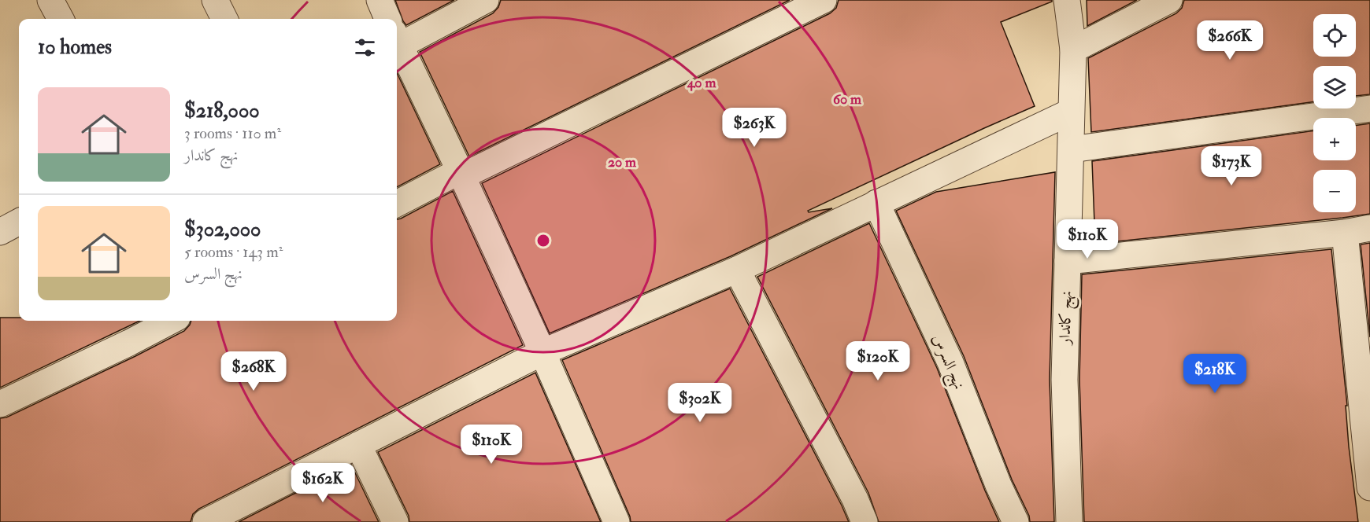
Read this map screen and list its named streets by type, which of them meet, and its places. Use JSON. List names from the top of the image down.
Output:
{
  "streets": {
    "street": ["نهج كاندار", "نهج السرس"]
  },
  "page": {
    "map_buttons": ["+", "−"],
    "heading": "10 homes",
    "price": [
      "$266K",
      "$263K",
      "$173K",
      "$110K",
      "$120K",
      "$268K",
      "$218K",
      "$302K",
      "$110K",
      "$162K"
    ],
    "list": [
      {
        "name": "$218,000",
        "note": "3 rooms · 110 m² · نهج كاندار"
      },
      {
        "name": "$302,000",
        "note": "5 rooms · 143 m² · نهج السرس"
      }
    ]
  },
  "rings": ["40 m", "60 m", "20 m"]
}
